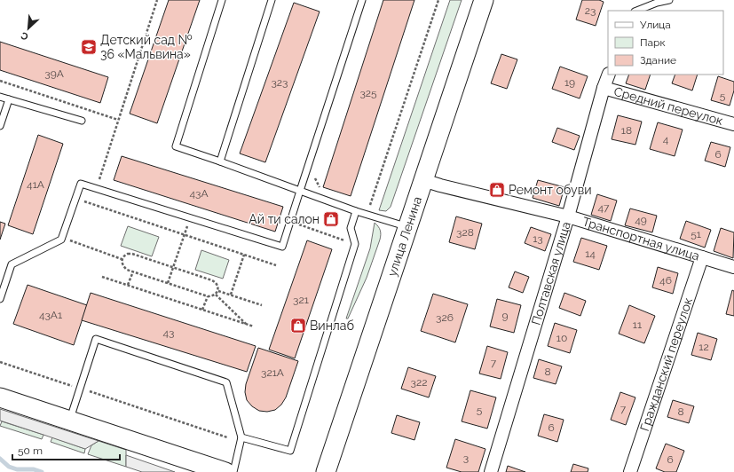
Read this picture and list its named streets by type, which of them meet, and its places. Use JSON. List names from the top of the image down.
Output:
{
  "streets": {
    "main road": ["улица Ленина"],
    "street": [
      "Средний переулок",
      "Транспортная улица",
      "Полтавская улица",
      "Гражданский переулок"
    ]
  },
  "crossings": [
    ["Средний переулок", "Полтавская улица"],
    ["улица Ленина", "Транспортная улица"],
    ["Транспортная улица", "Полтавская улица"],
    ["Транспортная улица", "Гражданский переулок"]
  ],
  "places": {
    "school or university": ["Детский сад № 36 «Мальвина»"],
    "shop": ["Ремонт обуви", "Ай ти салон", "Винлаб"]
  },
  "house_numbers": [
    "23",
    "39А",
    "323",
    "19",
    "325",
    "5",
    "18",
    "4",
    "6",
    "41А",
    "43А",
    "47",
    "49",
    "328",
    "51",
    "13",
    "14",
    "46",
    "321",
    "43А1",
    "9",
    "326",
    "11",
    "43",
    "10",
    "12",
    "7",
    "8",
    "321А",
    "322",
    "7",
    "5",
    "8",
    "6",
    "3",
    "6"
  ],
  "legend": ["Улица", "Парк", "Здание"],
  "scale_bar": "50 m",
  "north": "bottom left"
}
